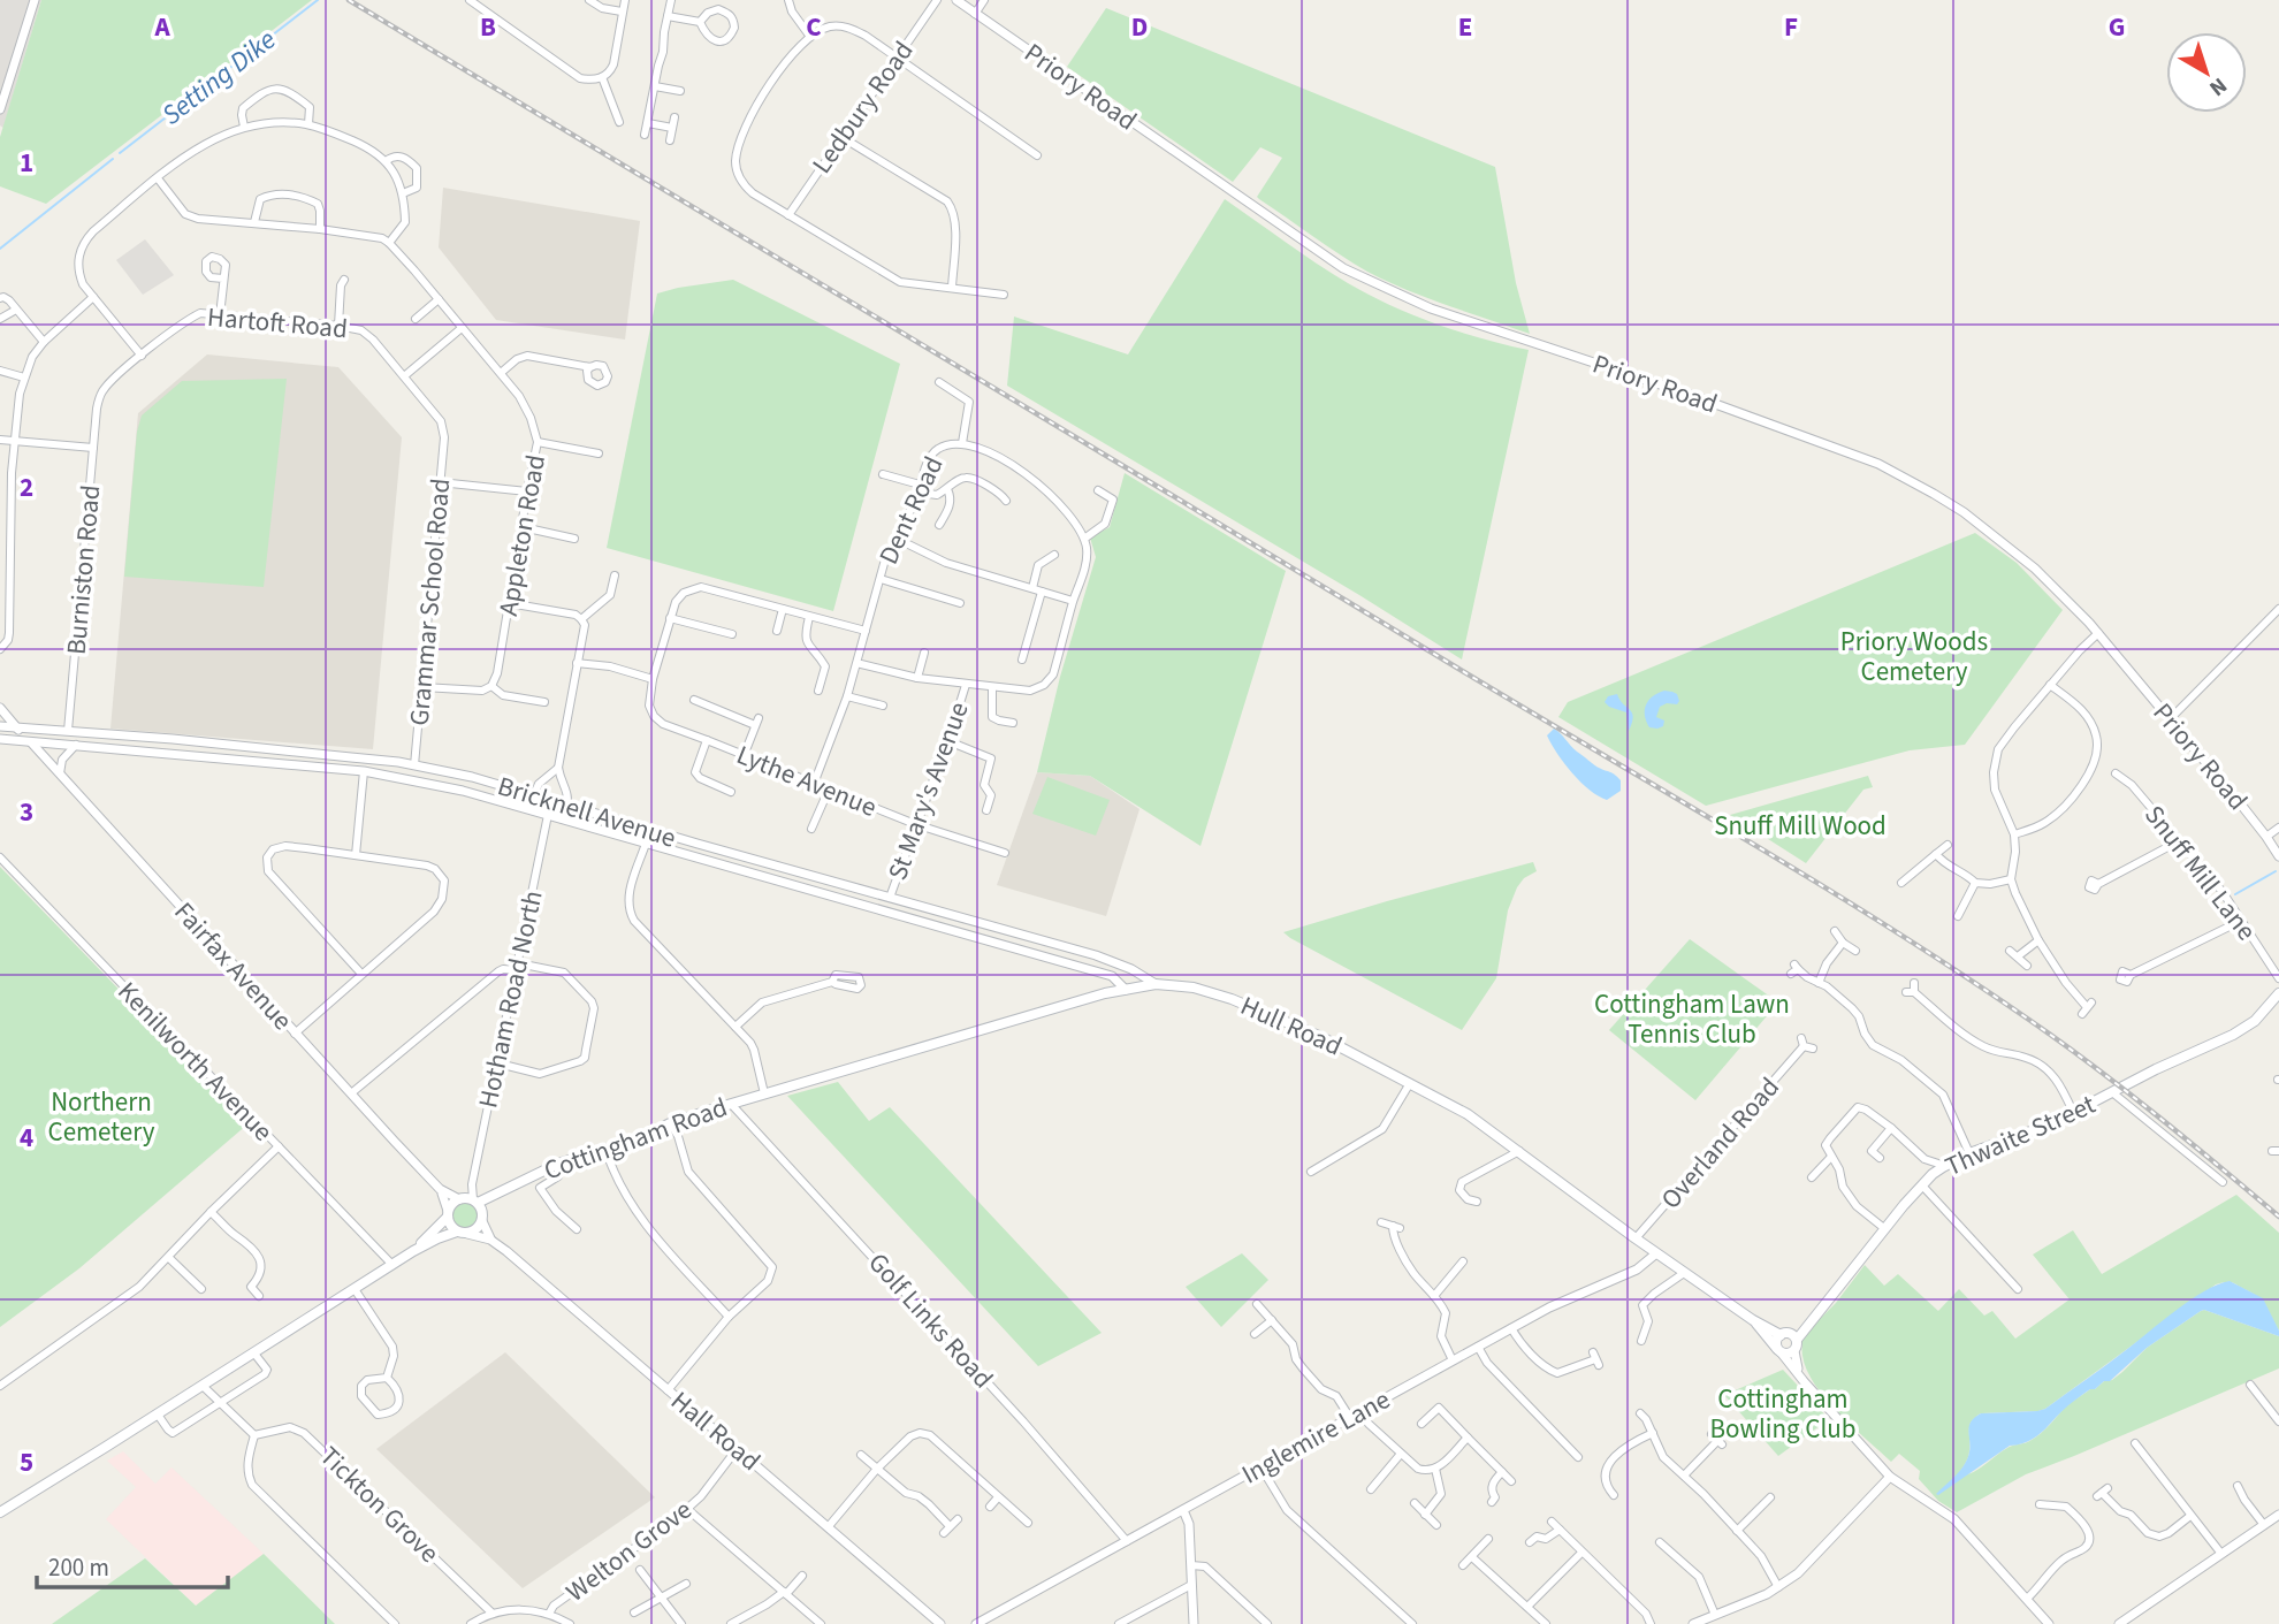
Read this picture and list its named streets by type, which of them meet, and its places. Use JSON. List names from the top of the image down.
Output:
{
  "streets": {
    "main road": ["Hull Road", "Thwaite Street", "Cottingham Road"],
    "street": [
      "Priory Road",
      "Ledbury Road",
      "Hartoft Road",
      "Dent Road",
      "Appleton Road",
      "Burniston Road",
      "Grammar School Road",
      "Lythe Avenue",
      "St Mary's Avenue",
      "Bricknell Avenue",
      "Snuff Mill Lane",
      "Fairfax Avenue",
      "Hotham Road North",
      "Kenilworth Avenue",
      "Overland Road",
      "Golf Links Road",
      "Hall Road",
      "Inglemire Lane",
      "Tickton Grove",
      "Welton Grove"
    ]
  },
  "crossings": [
    ["Hartoft Road", "Burniston Road"],
    ["Hartoft Road", "Grammar School Road"],
    ["Dent Road", "Lythe Avenue"],
    ["Burniston Road", "Bricknell Avenue"],
    ["Grammar School Road", "Bricknell Avenue"],
    ["Lythe Avenue", "St Mary's Avenue"],
    ["St Mary's Avenue", "Bricknell Avenue"],
    ["Bricknell Avenue", "Fairfax Avenue"],
    ["Bricknell Avenue", "Hotham Road North"],
    ["Bricknell Avenue", "Hull Road"],
    ["Fairfax Avenue", "Hotham Road North"],
    ["Fairfax Avenue", "Cottingham Road"],
    ["Fairfax Avenue", "Hall Road"],
    ["Hotham Road North", "Cottingham Road"],
    ["Hotham Road North", "Hall Road"],
    ["Hull Road", "Thwaite Street"],
    ["Hull Road", "Cottingham Road"],
    ["Hull Road", "Overland Road"],
    ["Hull Road", "Inglemire Lane"],
    ["Cottingham Road", "Golf Links Road"],
    ["Cottingham Road", "Hall Road"],
    ["Golf Links Road", "Inglemire Lane"],
    ["Hall Road", "Welton Grove"]
  ],
  "water": ["Setting Dike"],
  "parks": [
    "Priory Woods Cemetery",
    "Snuff Mill Wood",
    "Cottingham Lawn Tennis Club",
    "Northern Cemetery",
    "Cottingham Bowling Club"
  ],
  "scale_bar": "200 m",
  "north": "bottom right",
  "grid": {
    "columns": [
      "A",
      "B",
      "C",
      "D",
      "E",
      "F",
      "G"
    ],
    "rows": [
      "1",
      "2",
      "3",
      "4",
      "5"
    ]
  }
}
